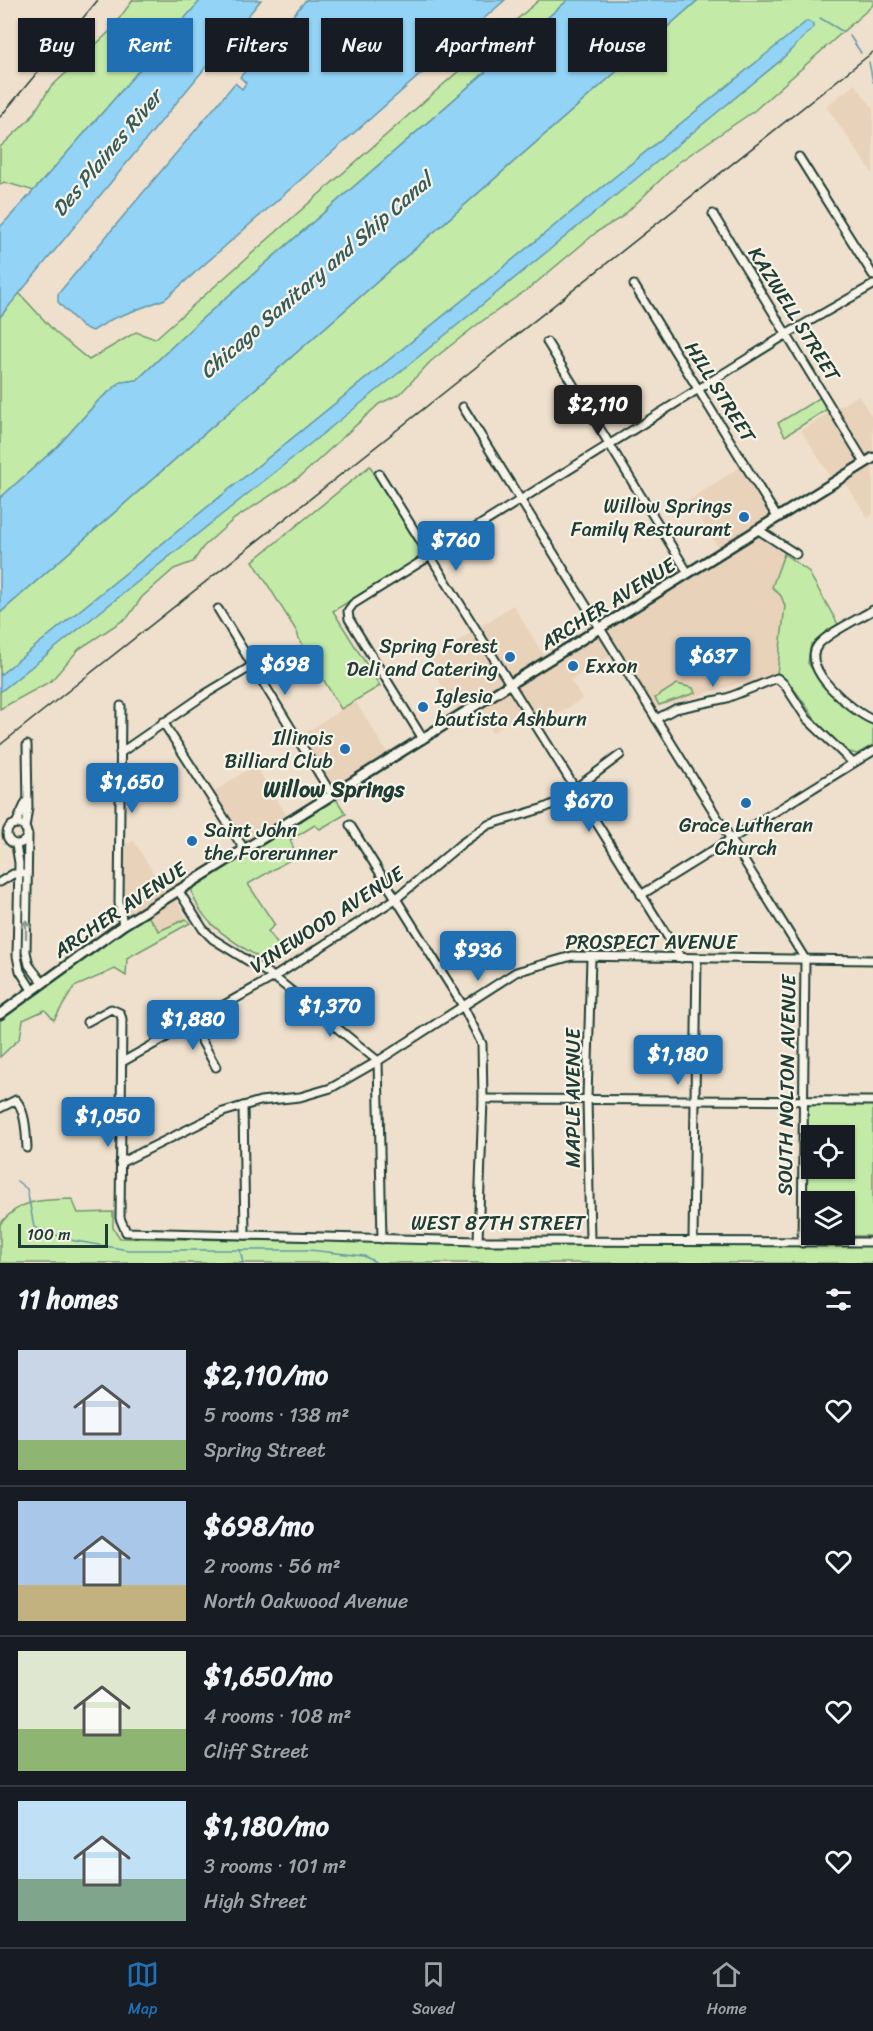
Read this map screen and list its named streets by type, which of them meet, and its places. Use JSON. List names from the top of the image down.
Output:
{
  "streets": {
    "main road": ["ARCHER AVENUE"],
    "street": [
      "KAZWELL STREET",
      "HILL STREET",
      "VINEWOOD AVENUE",
      "PROSPECT AVENUE",
      "SOUTH NOLTON AVENUE",
      "MAPLE AVENUE",
      "WEST 87TH STREET"
    ]
  },
  "crossings": [
    ["KAZWELL STREET", "ARCHER AVENUE"],
    ["HILL STREET", "ARCHER AVENUE"],
    ["ARCHER AVENUE", "SOUTH NOLTON AVENUE"],
    ["PROSPECT AVENUE", "SOUTH NOLTON AVENUE"],
    ["PROSPECT AVENUE", "MAPLE AVENUE"],
    ["PROSPECT AVENUE", "WEST 87TH STREET"],
    ["MAPLE AVENUE", "WEST 87TH STREET"]
  ],
  "districts": ["Willow Springs"],
  "water": ["Des Plaines River", "Chicago Sanitary and Ship Canal"],
  "places": [
    "Willow Springs Family Restaurant",
    "Spring Forest Deli and Catering",
    "Exxon",
    "Iglesia bautista Ashburn",
    "Illinois Billiard Club",
    "Grace Lutheran Church",
    "Saint John the Forerunner"
  ],
  "scale_bar": "100 m",
  "page": {
    "chip": [
      "Buy",
      "Rent",
      "Filters",
      "New",
      "Apartment",
      "House"
    ],
    "price": [
      "$2,110",
      "$760",
      "$637",
      "$698",
      "$1,650",
      "$670",
      "$936",
      "$1,370",
      "$1,880",
      "$1,180",
      "$1,050"
    ],
    "scale": "100 m",
    "heading": "11 homes",
    "list": [
      {
        "name": "$2,110/mo",
        "note": "5 rooms · 138 m² · Spring Street"
      },
      {
        "name": "$698/mo",
        "note": "2 rooms · 56 m² · North Oakwood Avenue"
      },
      {
        "name": "$1,650/mo",
        "note": "4 rooms · 108 m² · Cliff Street"
      },
      {
        "name": "$1,180/mo",
        "note": "3 rooms · 101 m² · High Street"
      }
    ],
    "tabs": ["Map", "Saved", "Home"]
  }
}
